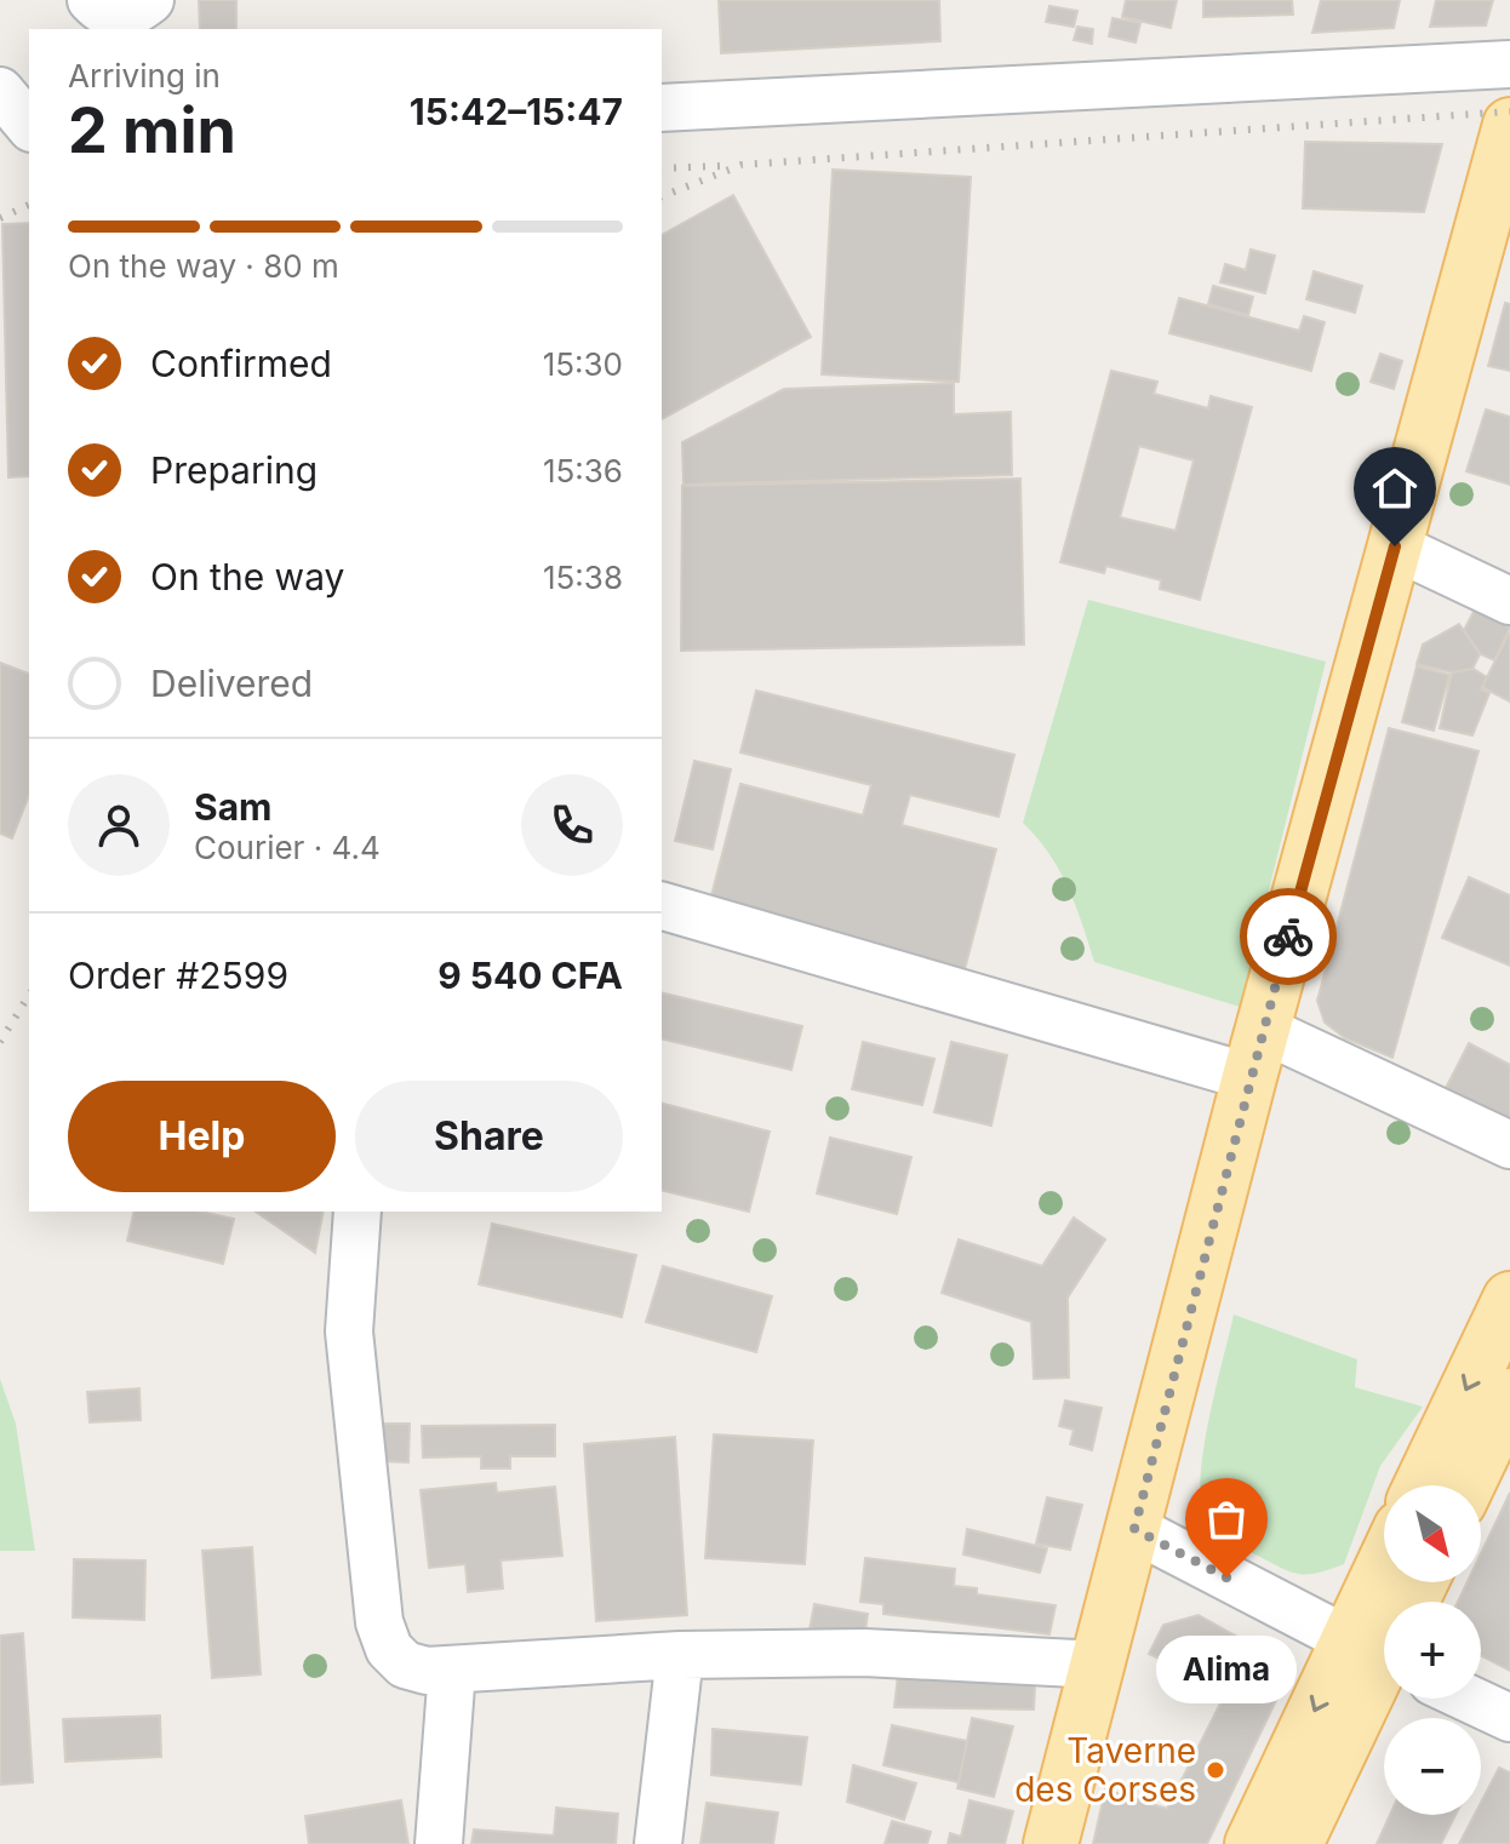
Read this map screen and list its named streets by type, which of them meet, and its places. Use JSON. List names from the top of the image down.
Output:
{
  "places": ["Alima", "Taverne des Corses"],
  "north": "bottom right",
  "page": {
    "heading": ["2 min", "Arriving in", "15:42–15:47"],
    "panel": [
      "Sam",
      "Courier · 4.4",
      "Order #2599",
      "9 540 CFA"
    ],
    "bar": "On the way · 80 m",
    "list": [
      ["Confirmed", "15:30"],
      ["Preparing", "15:36"],
      ["On the way", "15:38"],
      "Delivered"
    ],
    "buttons": ["Help", "Share"],
    "map_buttons": ["+", "−"],
    "bubble": "Alima"
  }
}
